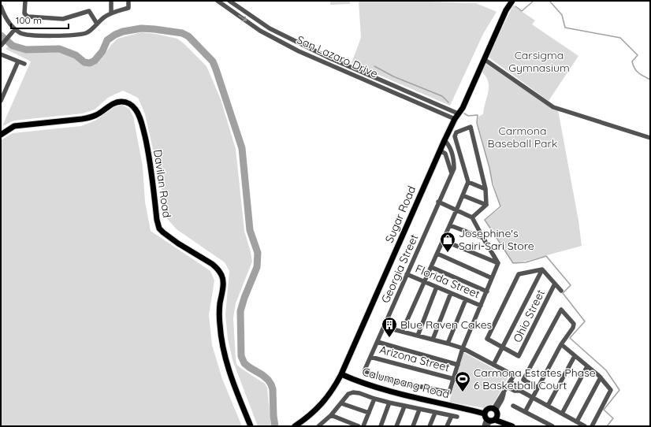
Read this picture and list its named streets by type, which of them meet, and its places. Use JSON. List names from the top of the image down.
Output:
{
  "streets": {
    "main road": ["Davilan Road", "Sugar Road", "Calumpang Road"],
    "street": [
      "San Lazaro Drive",
      "Georgia Street",
      "Florida Street",
      "Ohio Street",
      "Arizona Street"
    ]
  },
  "crossings": [
    ["San Lazaro Drive", "Sugar Road"],
    ["Sugar Road", "Georgia Street"],
    ["Sugar Road", "Calumpang Road"],
    ["Georgia Street", "Florida Street"],
    ["Georgia Street", "Arizona Street"]
  ],
  "parks": ["Carsigma Gymnasium", "Carmona Baseball Park"],
  "places": {
    "shop": ["Josephine's Sairi-Sari Store"],
    "building": ["Blue Raven Cakes"],
    "sports": ["Carmona Estates Phase 6 Basketball Court"]
  },
  "scale_bar": "100 m"
}
